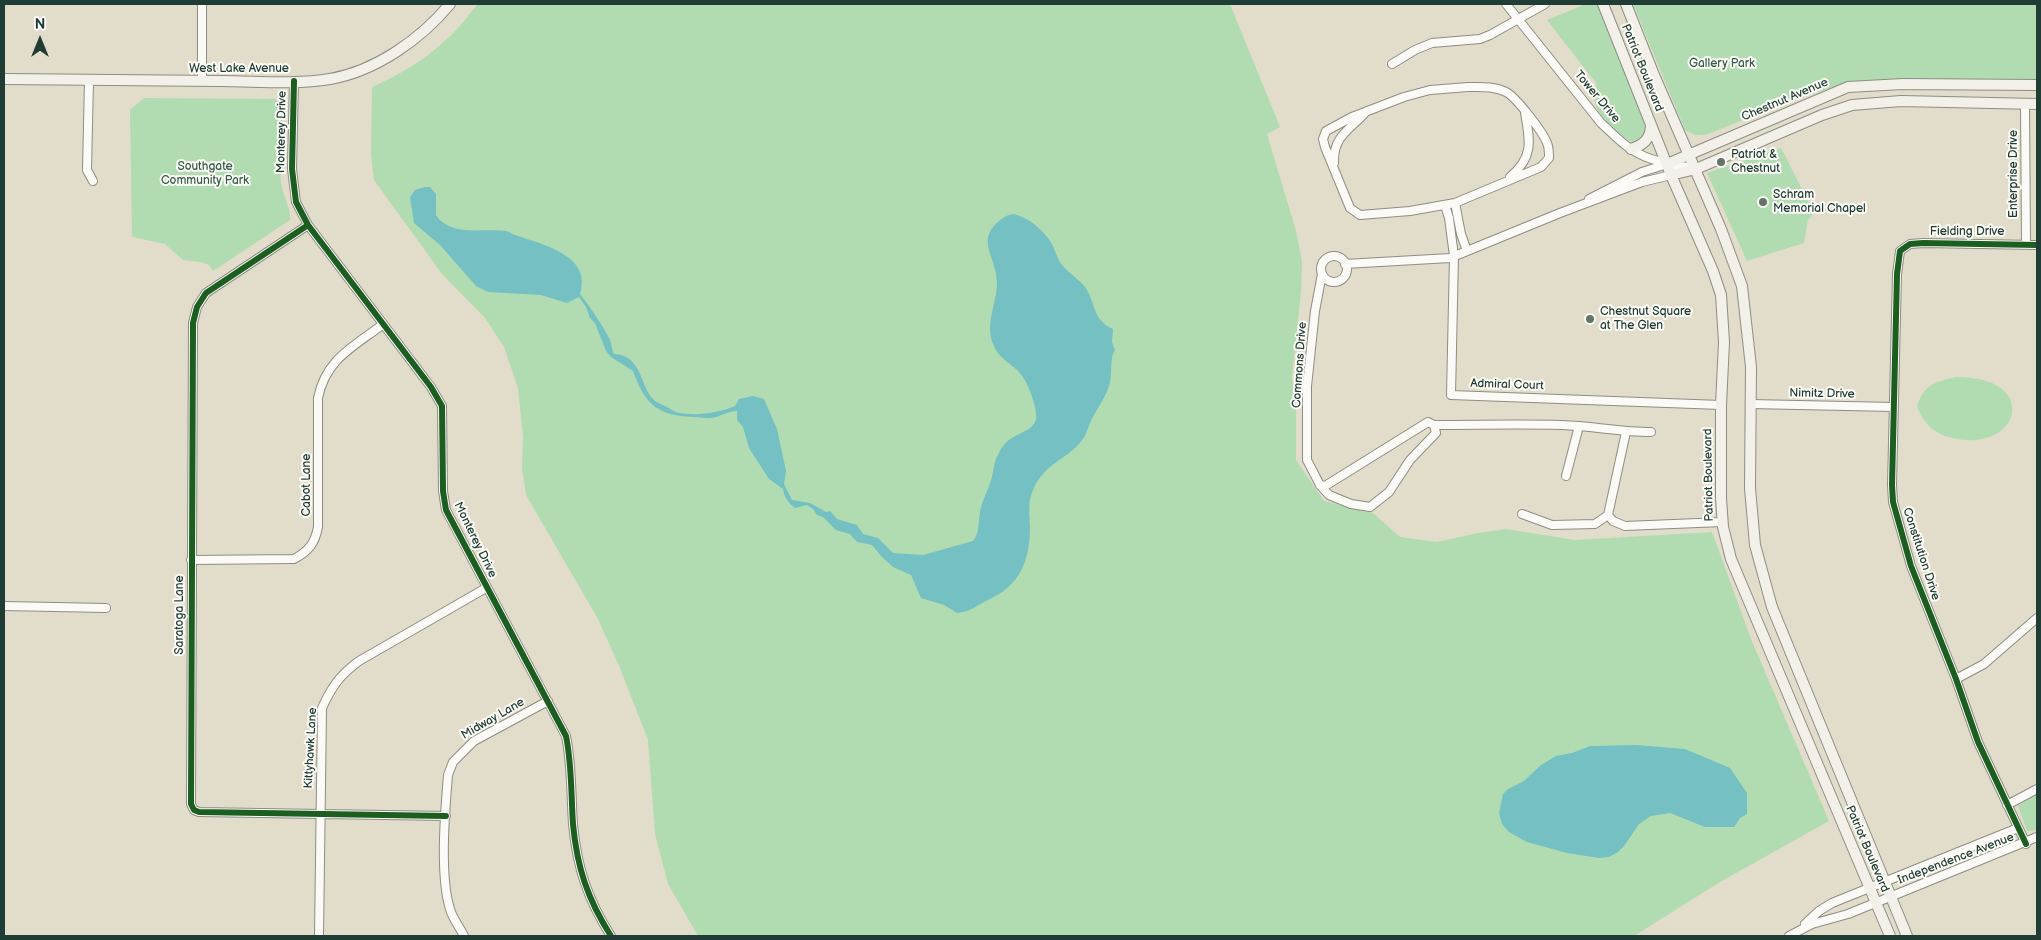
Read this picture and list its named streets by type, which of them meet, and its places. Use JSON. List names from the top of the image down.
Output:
{
  "streets": {
    "main road": ["Patriot Boulevard", "West Lake Avenue", "Chestnut Avenue"],
    "street": [
      "Tower Drive",
      "Monterey Drive",
      "Enterprise Drive",
      "Fielding Drive",
      "Commons Drive",
      "Admiral Court",
      "Nimitz Drive",
      "Cabot Lane",
      "Constitution Drive",
      "Saratoga Lane",
      "Midway Lane",
      "Kittyhawk Lane",
      "Independence Avenue"
    ]
  },
  "crossings": [
    ["Patriot Boulevard", "Tower Drive"],
    ["Patriot Boulevard", "Chestnut Avenue"],
    ["Patriot Boulevard", "Admiral Court"],
    ["Patriot Boulevard", "Nimitz Drive"],
    ["Patriot Boulevard", "Independence Avenue"],
    ["West Lake Avenue", "Monterey Drive"],
    ["Tower Drive", "Chestnut Avenue"],
    ["Chestnut Avenue", "Enterprise Drive"],
    ["Chestnut Avenue", "Commons Drive"],
    ["Chestnut Avenue", "Admiral Court"],
    ["Monterey Drive", "Cabot Lane"],
    ["Monterey Drive", "Saratoga Lane"],
    ["Monterey Drive", "Midway Lane"],
    ["Monterey Drive", "Kittyhawk Lane"],
    ["Enterprise Drive", "Fielding Drive"],
    ["Fielding Drive", "Constitution Drive"],
    ["Nimitz Drive", "Constitution Drive"],
    ["Cabot Lane", "Saratoga Lane"],
    ["Constitution Drive", "Independence Avenue"],
    ["Saratoga Lane", "Midway Lane"],
    ["Saratoga Lane", "Kittyhawk Lane"]
  ],
  "parks": ["Gallery Park", "Southgate Community Park"],
  "places": ["Patriot & Chestnut", "Schram Memorial Chapel", "Chestnut Square at The Glen"],
  "north": "top"
}
